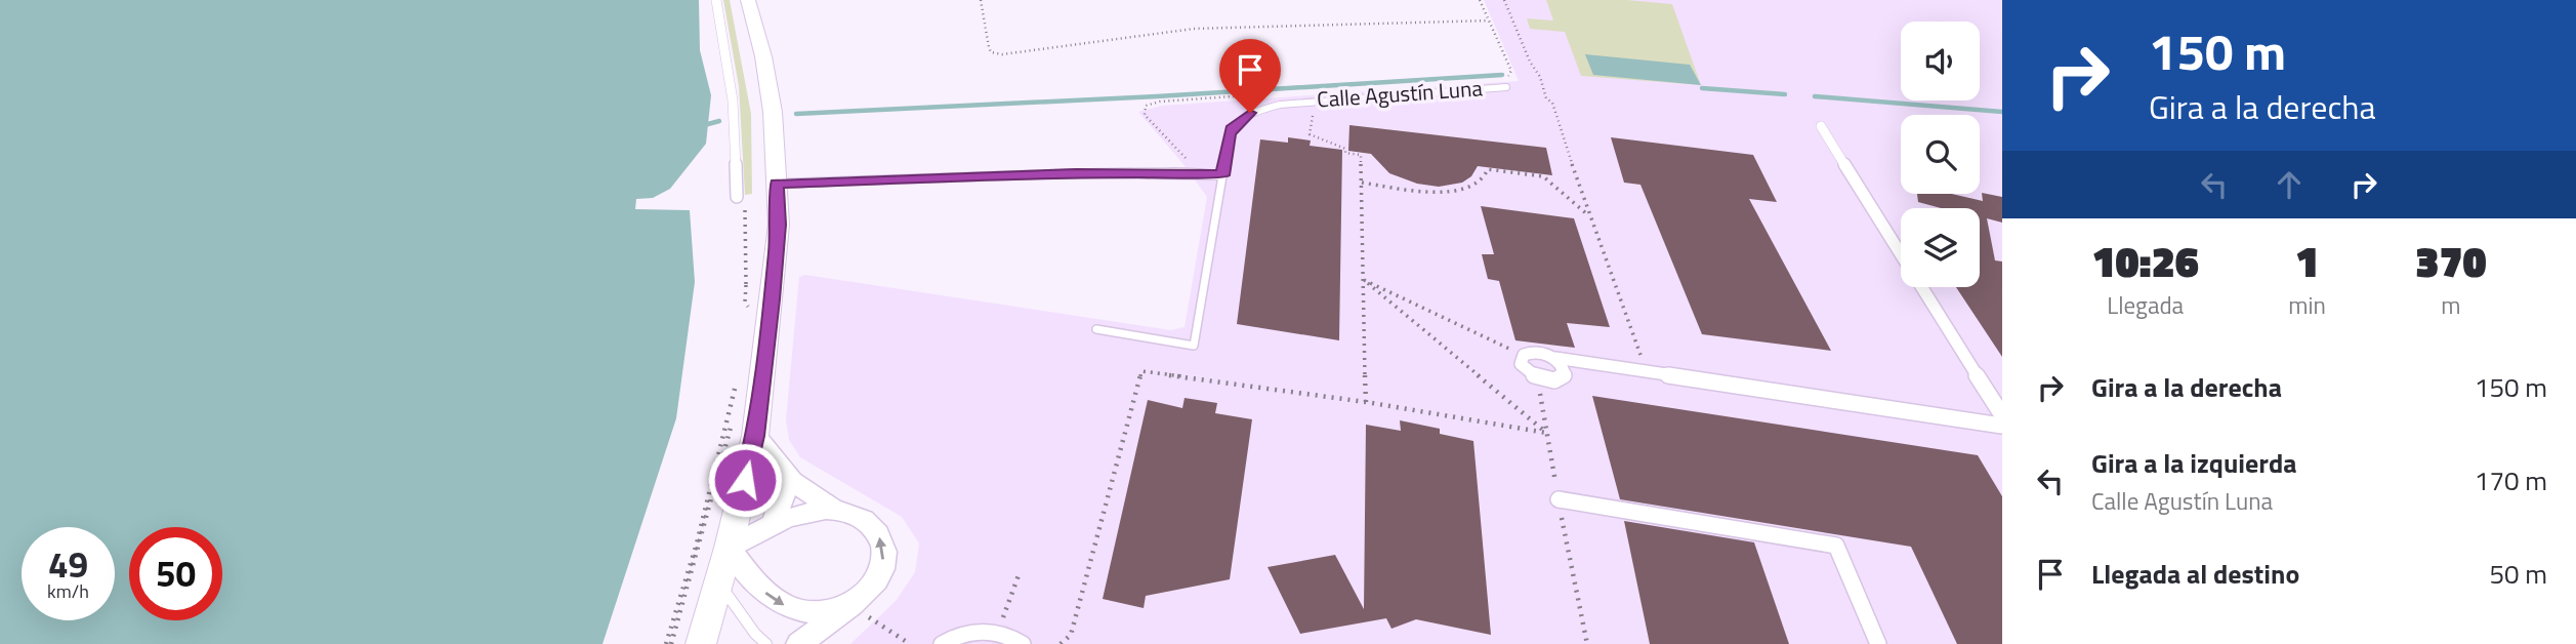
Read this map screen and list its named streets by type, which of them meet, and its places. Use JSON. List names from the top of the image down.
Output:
{
  "streets": {
    "lane": ["Calle Agustín Luna"]
  },
  "page": {
    "turn": ["150 m", "Gira a la derecha"],
    "eta": [
      "10:26",
      "Llegada",
      "1",
      "min",
      "370",
      "m"
    ],
    "list": [
      {
        "name": "Gira a la derecha",
        "value": "150 m"
      },
      {
        "name": "Gira a la izquierda",
        "note": "Calle Agustín Luna",
        "value": "170 m"
      },
      {
        "name": "Llegada al destino",
        "value": "50 m"
      }
    ],
    "speed": "49 km/h",
    "limit": "50"
  }
}
